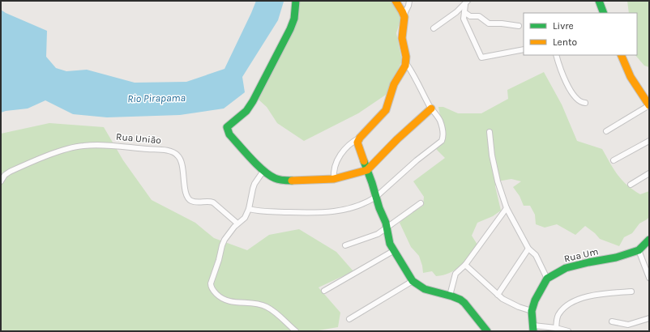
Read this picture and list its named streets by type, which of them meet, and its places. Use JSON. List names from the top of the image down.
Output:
{
  "streets": {
    "street": ["Rua União", "Rua Um"]
  },
  "water": ["Rio Pirapama"],
  "legend": ["Livre", "Lento"]
}
